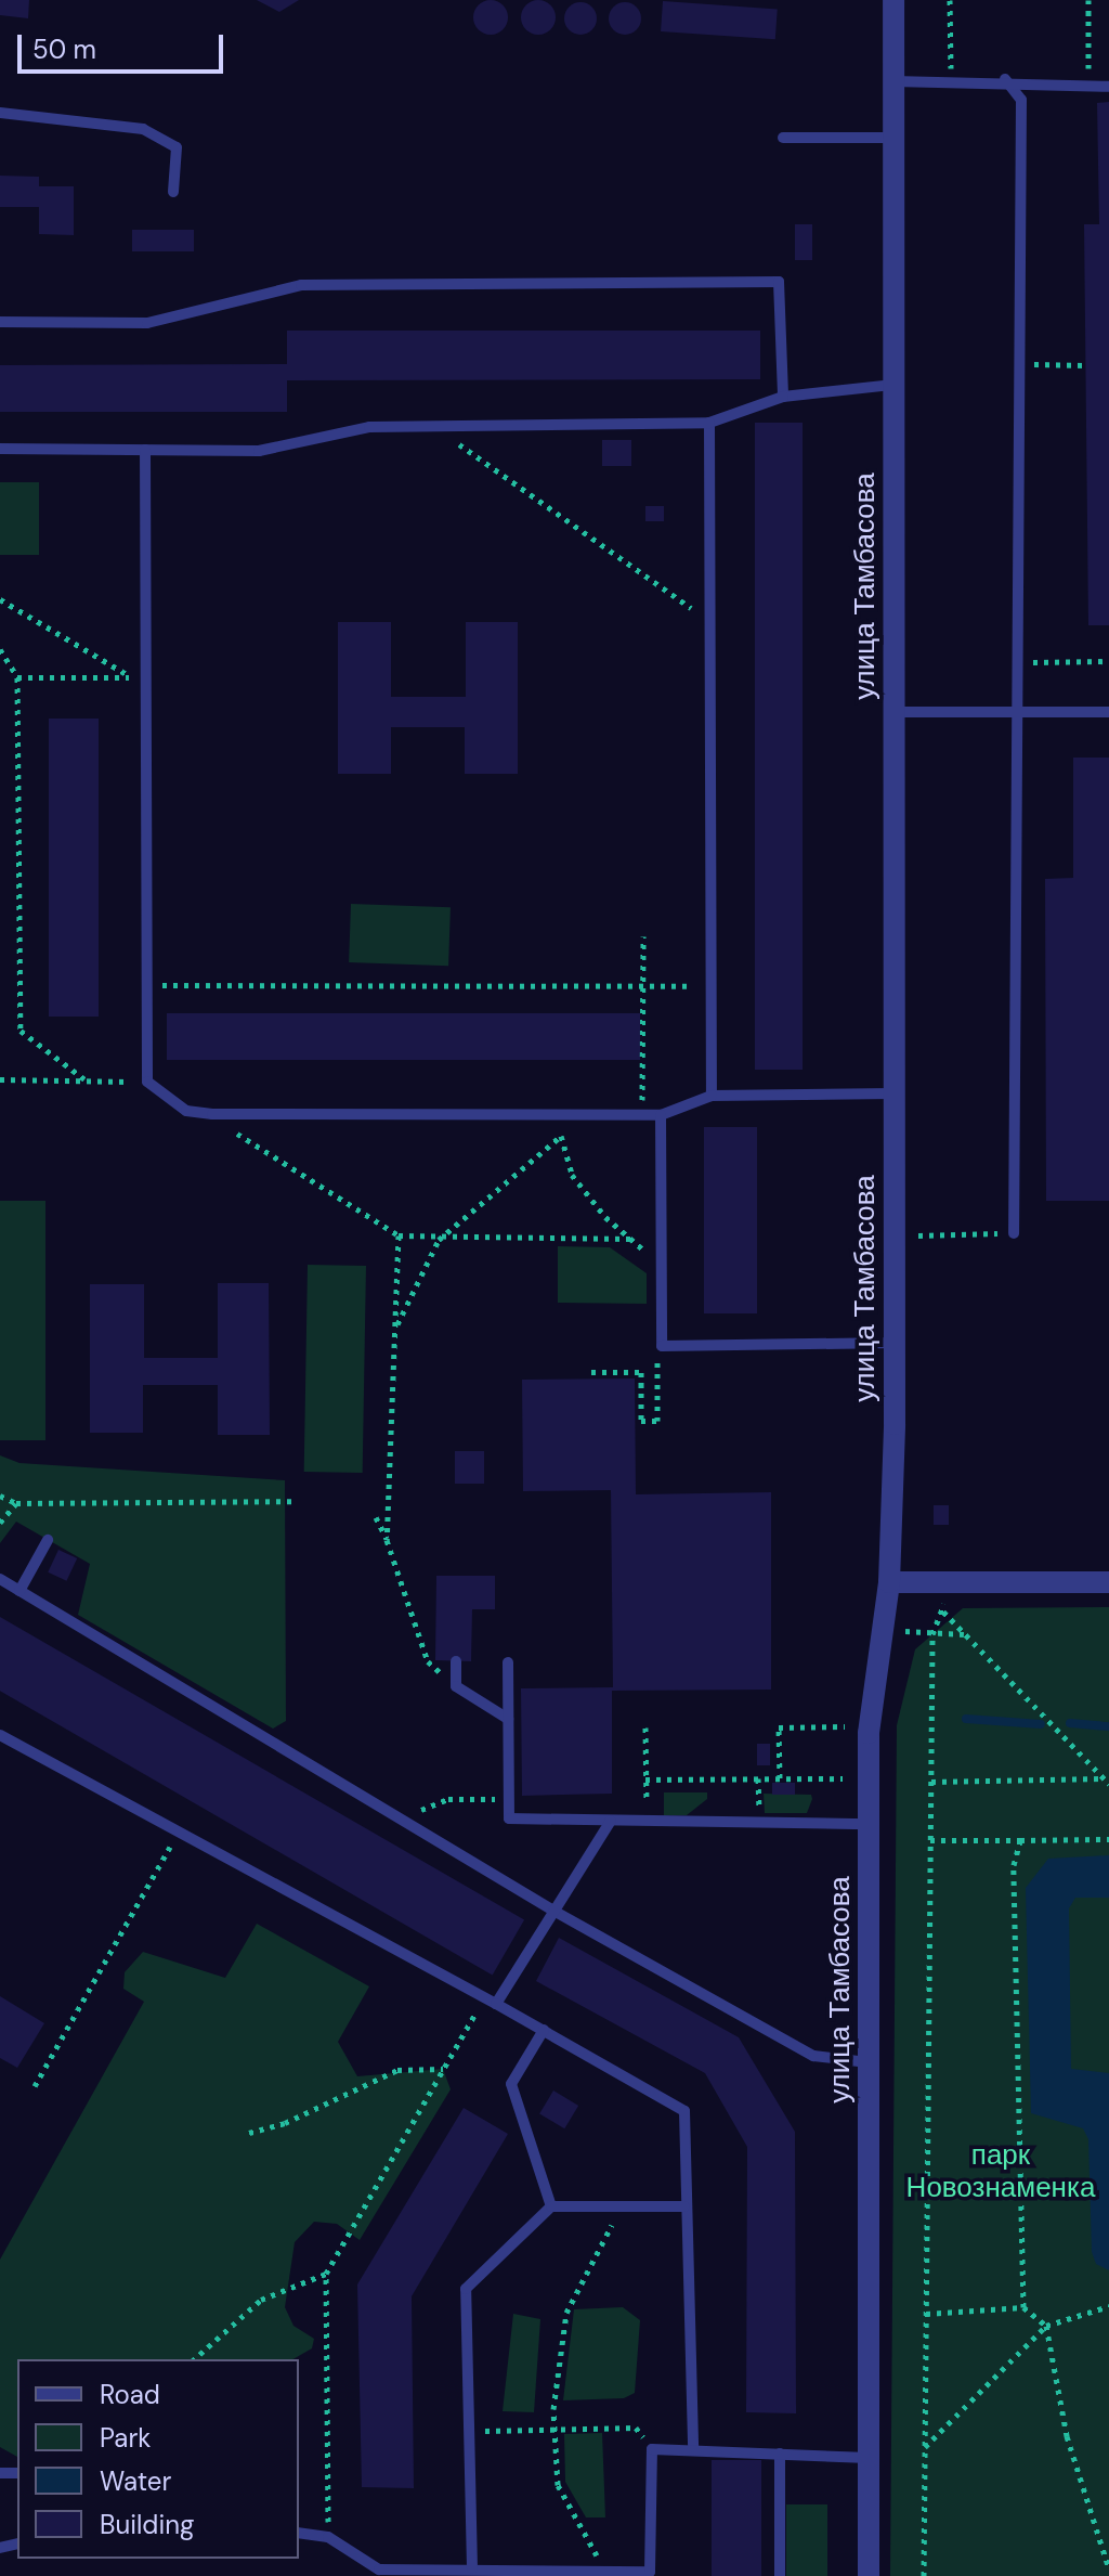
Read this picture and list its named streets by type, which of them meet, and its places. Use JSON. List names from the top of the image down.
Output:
{
  "streets": {
    "street": ["улица Тамбасова"]
  },
  "parks": ["парк Новознаменка"],
  "legend": [
    "Road",
    "Park",
    "Water",
    "Building"
  ],
  "scale_bar": "50 m"
}
